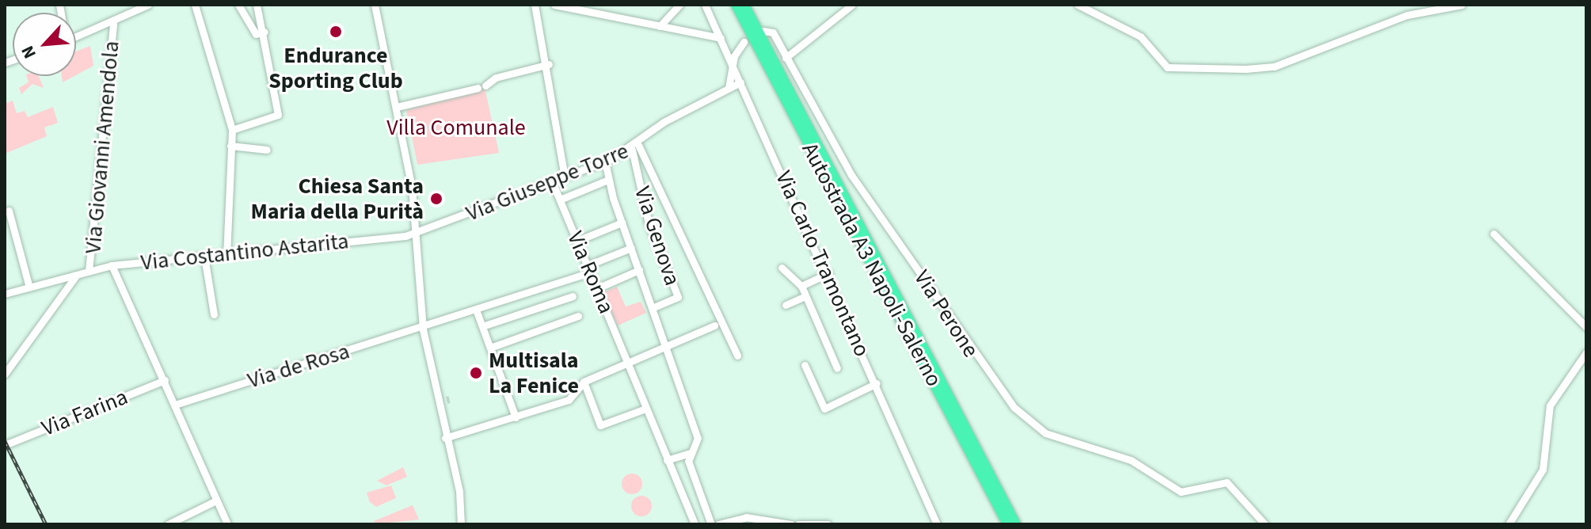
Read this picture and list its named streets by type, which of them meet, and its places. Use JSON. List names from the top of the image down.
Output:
{
  "streets": {
    "highway": ["Autostrada A3 Napoli-Salerno"],
    "street": [
      "Via Giovanni Amendola",
      "Via Giuseppe Torre",
      "Via Genova",
      "Via Costantino Astarita",
      "Via Carlo Tramontano",
      "Via Roma",
      "Via Perone",
      "Via de Rosa",
      "Via Farina"
    ]
  },
  "crossings": [
    ["Via Giovanni Amendola", "Via Costantino Astarita"],
    ["Via Giuseppe Torre", "Via Genova"],
    ["Via Giuseppe Torre", "Via Costantino Astarita"],
    ["Via Giuseppe Torre", "Via Carlo Tramontano"],
    ["Via Giuseppe Torre", "Via Roma"],
    ["Via Roma", "Via de Rosa"]
  ],
  "parks": ["Villa Comunale"],
  "places": ["Endurance Sporting Club", "Chiesa Santa Maria della Purità", "Multisala La Fenice"],
  "north": "bottom left"
}
